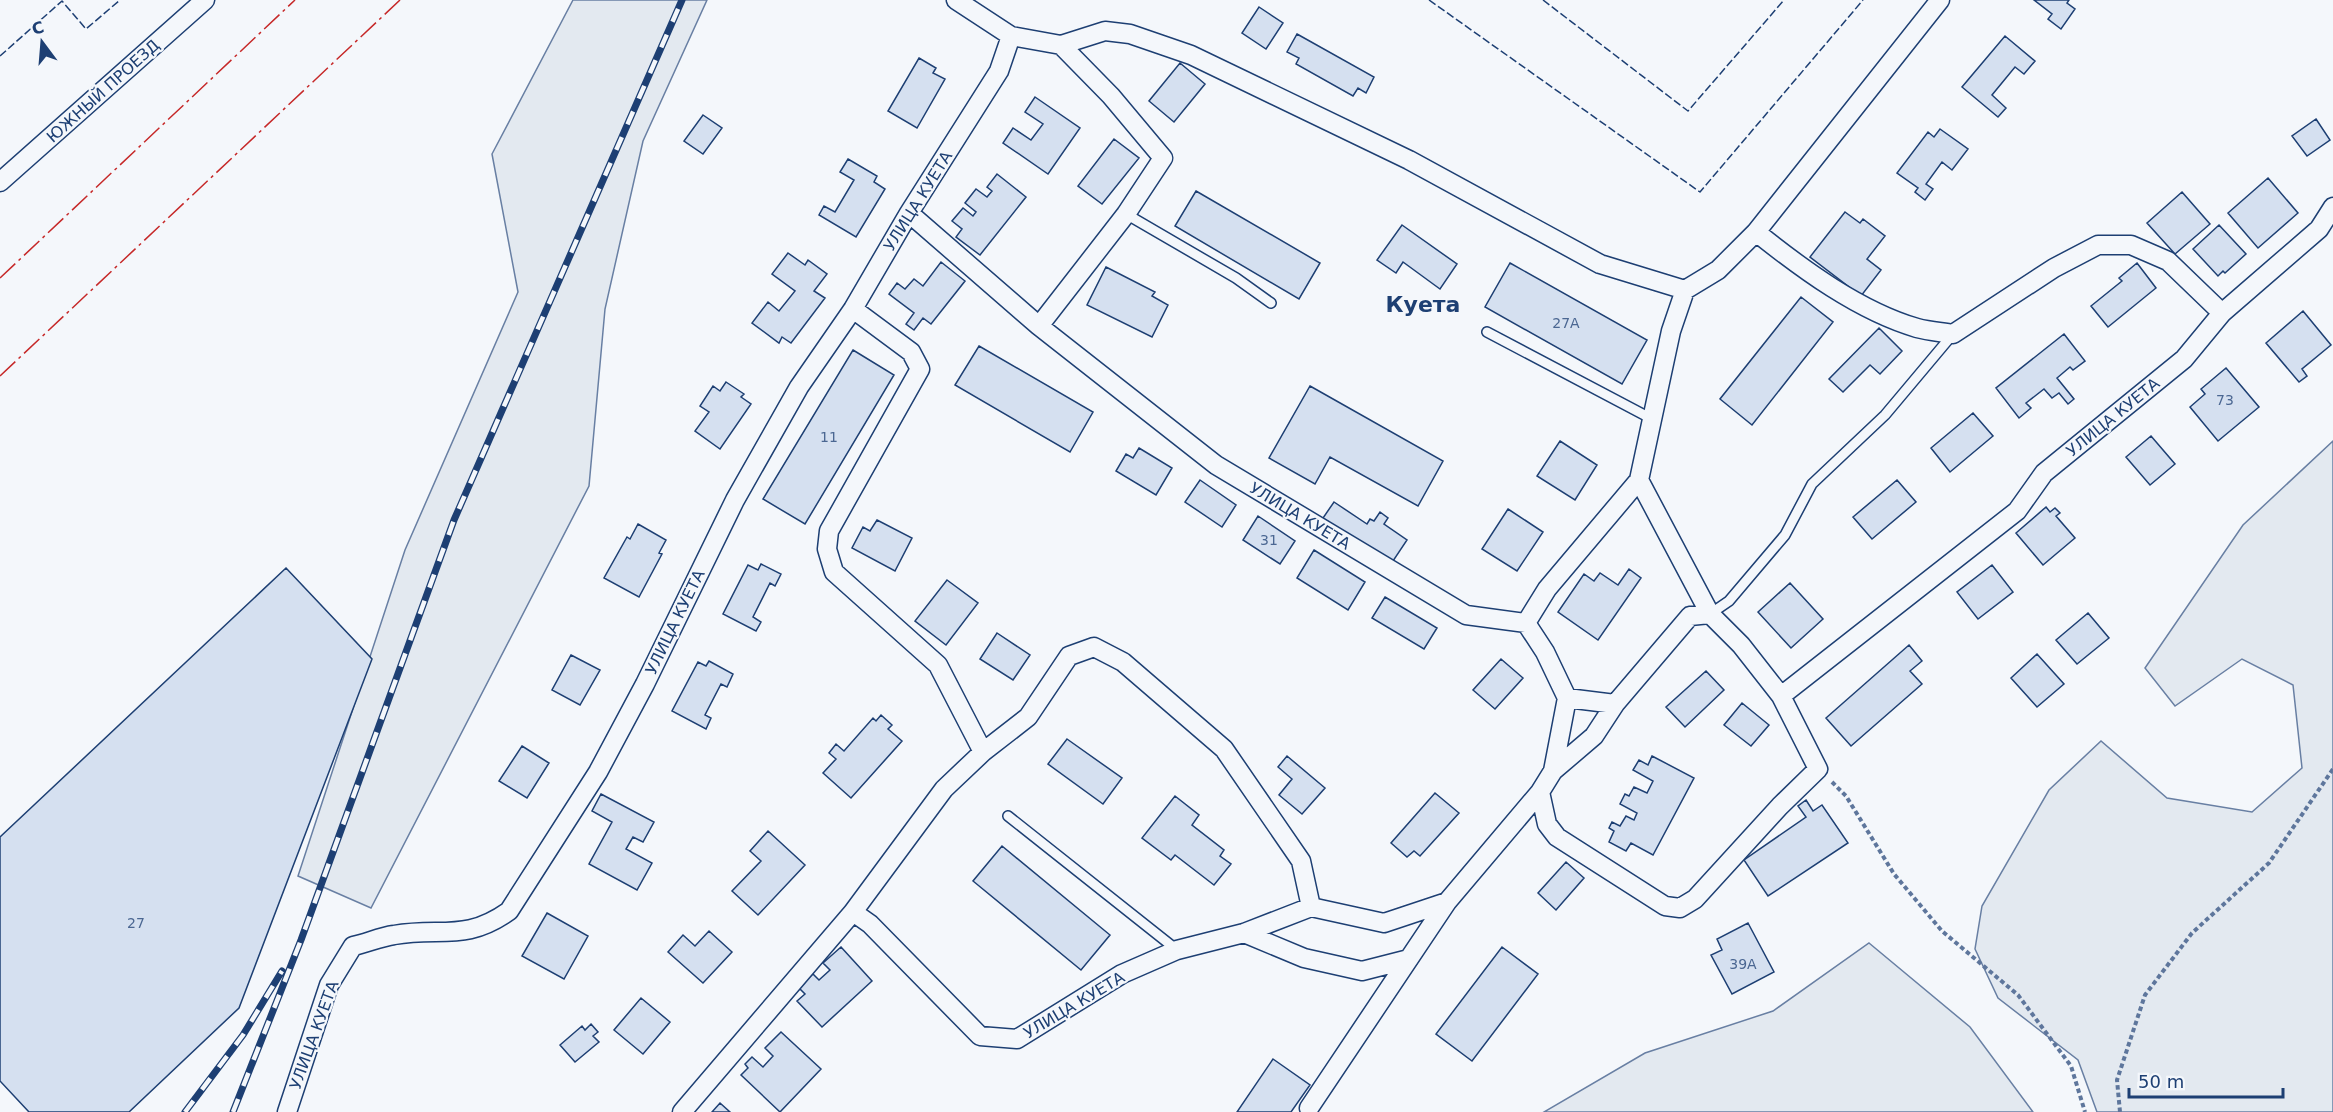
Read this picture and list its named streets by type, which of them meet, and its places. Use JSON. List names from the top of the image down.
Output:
{
  "streets": {
    "street": ["ЮЖНЫЙ ПРОЕЗД", "УЛИЦА КУЕТА"]
  },
  "districts": ["Куета"],
  "house_numbers": [
    "27А",
    "73",
    "11",
    "31",
    "27",
    "39А"
  ],
  "scale_bar": "50 m",
  "north": "top"
}
